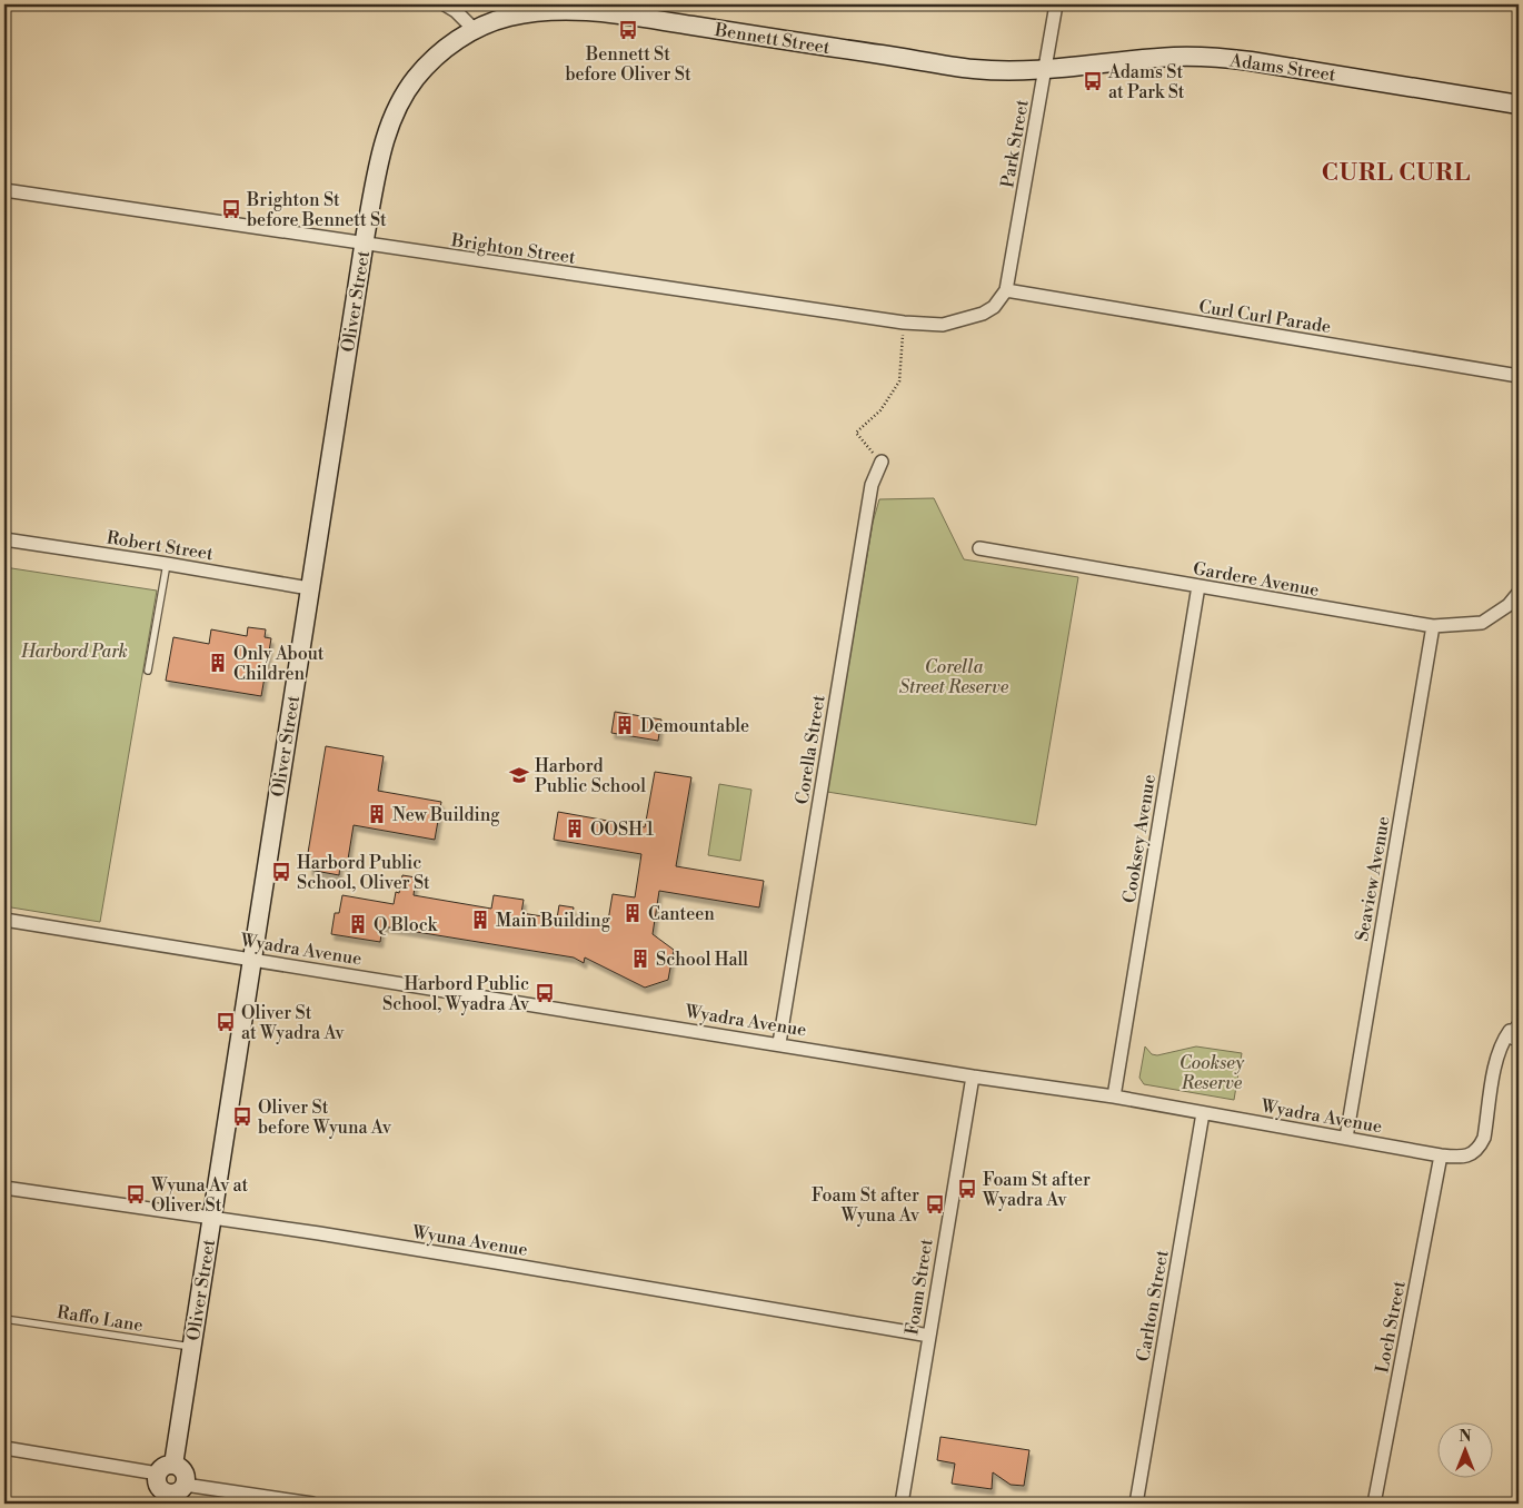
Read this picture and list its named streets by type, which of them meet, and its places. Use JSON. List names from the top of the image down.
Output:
{
  "streets": {
    "main road": ["Bennett Street", "Adams Street", "Oliver Street"],
    "street": [
      "Park Street",
      "Brighton Street",
      "Curl Curl Parade",
      "Robert Street",
      "Gardere Avenue",
      "Corella Street",
      "Cooksey Avenue",
      "Seaview Avenue",
      "Wyadra Avenue",
      "Wyuna Avenue",
      "Foam Street",
      "Carlton Street",
      "Loch Street"
    ],
    "lane": ["Raffo Lane"]
  },
  "crossings": [
    ["Bennett Street", "Adams Street"],
    ["Bennett Street", "Park Street"],
    ["Bennett Street", "Oliver Street"],
    ["Adams Street", "Park Street"],
    ["Park Street", "Brighton Street"],
    ["Park Street", "Curl Curl Parade"],
    ["Brighton Street", "Oliver Street"],
    ["Brighton Street", "Curl Curl Parade"],
    ["Oliver Street", "Robert Street"],
    ["Oliver Street", "Wyadra Avenue"],
    ["Oliver Street", "Wyuna Avenue"],
    ["Oliver Street", "Raffo Lane"],
    ["Gardere Avenue", "Cooksey Avenue"],
    ["Gardere Avenue", "Seaview Avenue"],
    ["Corella Street", "Wyadra Avenue"],
    ["Cooksey Avenue", "Wyadra Avenue"],
    ["Seaview Avenue", "Wyadra Avenue"],
    ["Wyadra Avenue", "Foam Street"],
    ["Wyadra Avenue", "Carlton Street"],
    ["Wyadra Avenue", "Loch Street"],
    ["Wyuna Avenue", "Foam Street"]
  ],
  "districts": ["CURL CURL"],
  "parks": ["Harbord Park", "Corella Street Reserve", "Cooksey Reserve"],
  "places": {
    "bus stop": [
      "Bennett St before Oliver St",
      "Adams St at Park St",
      "Brighton St before Bennett St",
      "Harbord Public School, Oliver St",
      "Harbord Public School, Wyadra Av",
      "Oliver St at Wyadra Av",
      "Oliver St before Wyuna Av",
      "Foam St after Wyadra Av",
      "Wyuna Av at Oliver St",
      "Foam St after Wyuna Av"
    ],
    "building": [
      "Only About Children",
      "Demountable",
      "New Building",
      "OOSH 1",
      "Canteen",
      "Main Building",
      "Q Block",
      "School Hall"
    ],
    "school or university": ["Harbord Public School"]
  },
  "north": "top"
}
